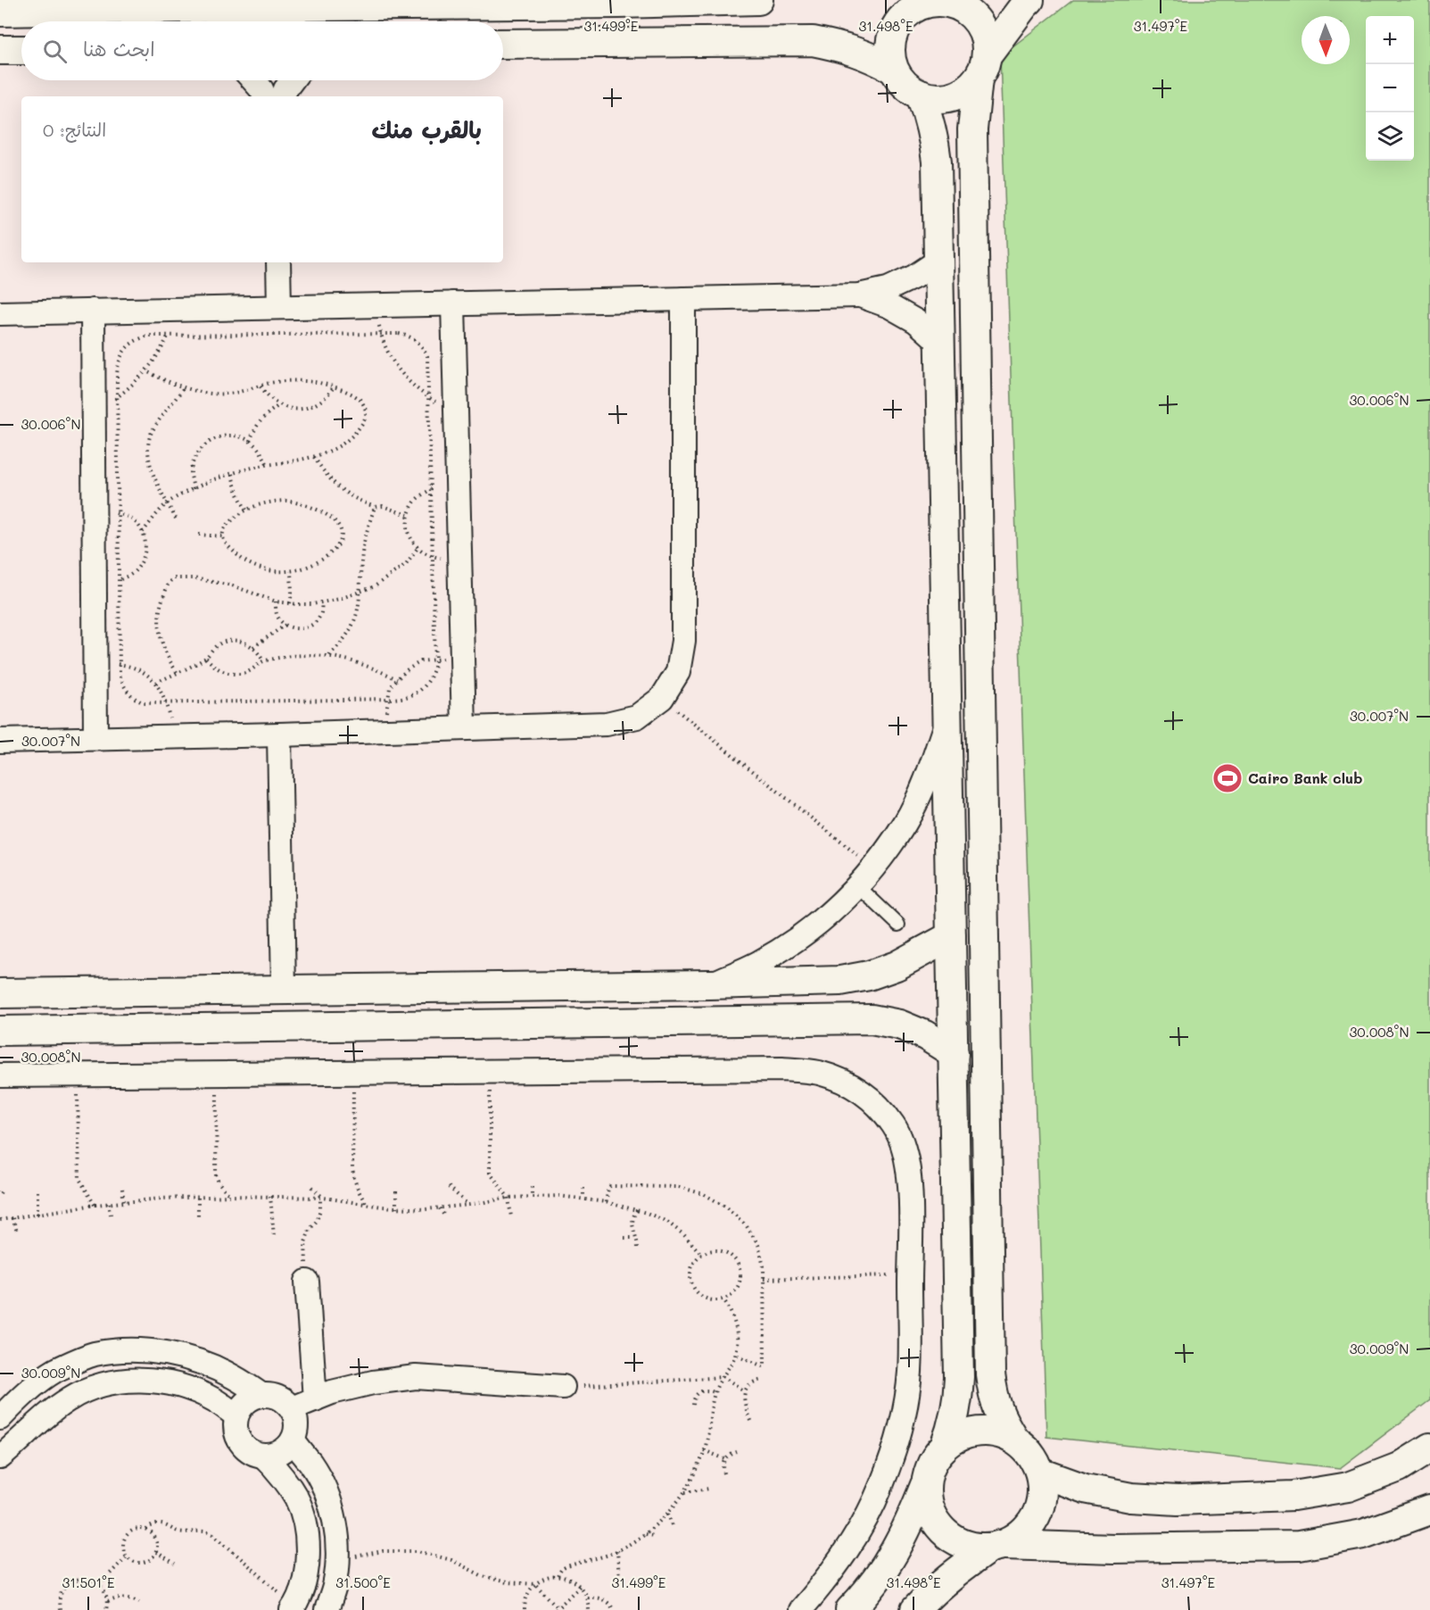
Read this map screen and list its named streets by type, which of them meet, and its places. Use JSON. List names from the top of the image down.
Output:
{
  "places": {
    "sports": ["Cairo Bank club"]
  },
  "north": "bottom",
  "page": {
    "map_buttons": ["+", "−"],
    "search": "ابحث هنا",
    "heading": ["بالقرب منك", "النتائج: 0"]
  },
  "coordinates": [
    "31.499°E",
    "31.498°E",
    "31.497°E",
    "30.006°N",
    "30.007°N",
    "30.008°N",
    "30.009°N",
    "31.501°E",
    "31.500°E"
  ]
}
